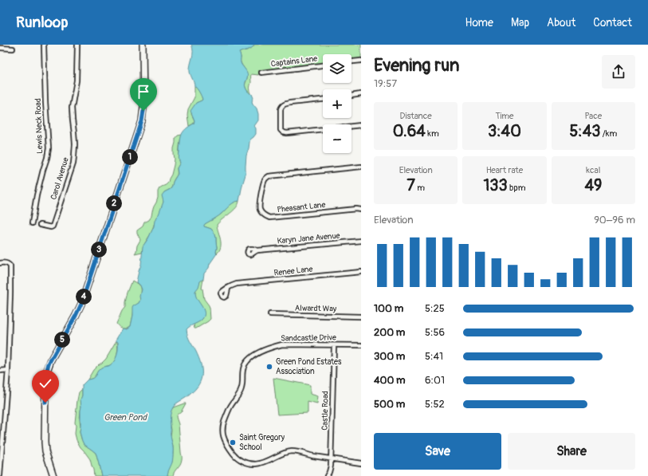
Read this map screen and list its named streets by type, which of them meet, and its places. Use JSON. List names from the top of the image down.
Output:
{
  "streets": {
    "street": [
      "Captains Lane",
      "Lewis Neck Road",
      "Carol Avenue",
      "Pheasant Lane",
      "Karyn Jane Avenue",
      "Renee Lane",
      "Alwardt Way",
      "Sandcastle Drive",
      "Castle Road"
    ]
  },
  "crossings": [
    ["Sandcastle Drive", "Castle Road"]
  ],
  "water": ["Green Pond"],
  "places": ["Green Pond Estates Association", "Saint Gregory School"],
  "page": {
    "header": "Runloop",
    "nav": [
      "Home",
      "Map",
      "About",
      "Contact"
    ],
    "heading": ["Evening run", "19:57"],
    "map_buttons": ["+", "−"],
    "stats": [
      ["Distance", "0.64 km"],
      ["Time", "3:40"],
      ["Pace", "5:43 /km"],
      ["Elevation", "7 m"],
      ["Heart rate", "133 bpm"],
      ["kcal", "49"]
    ],
    "pins": [
      "1",
      "2",
      "3",
      "4",
      "5"
    ],
    "chart": ["Elevation", "90–96 m"],
    "list": [
      {
        "name": "100 m",
        "note": "5:25"
      },
      {
        "name": "200 m",
        "note": "5:56"
      },
      {
        "name": "300 m",
        "note": "5:41"
      },
      {
        "name": "400 m",
        "note": "6:01"
      },
      {
        "name": "500 m",
        "note": "5:52"
      }
    ],
    "buttons": ["Save", "Share"]
  }
}
